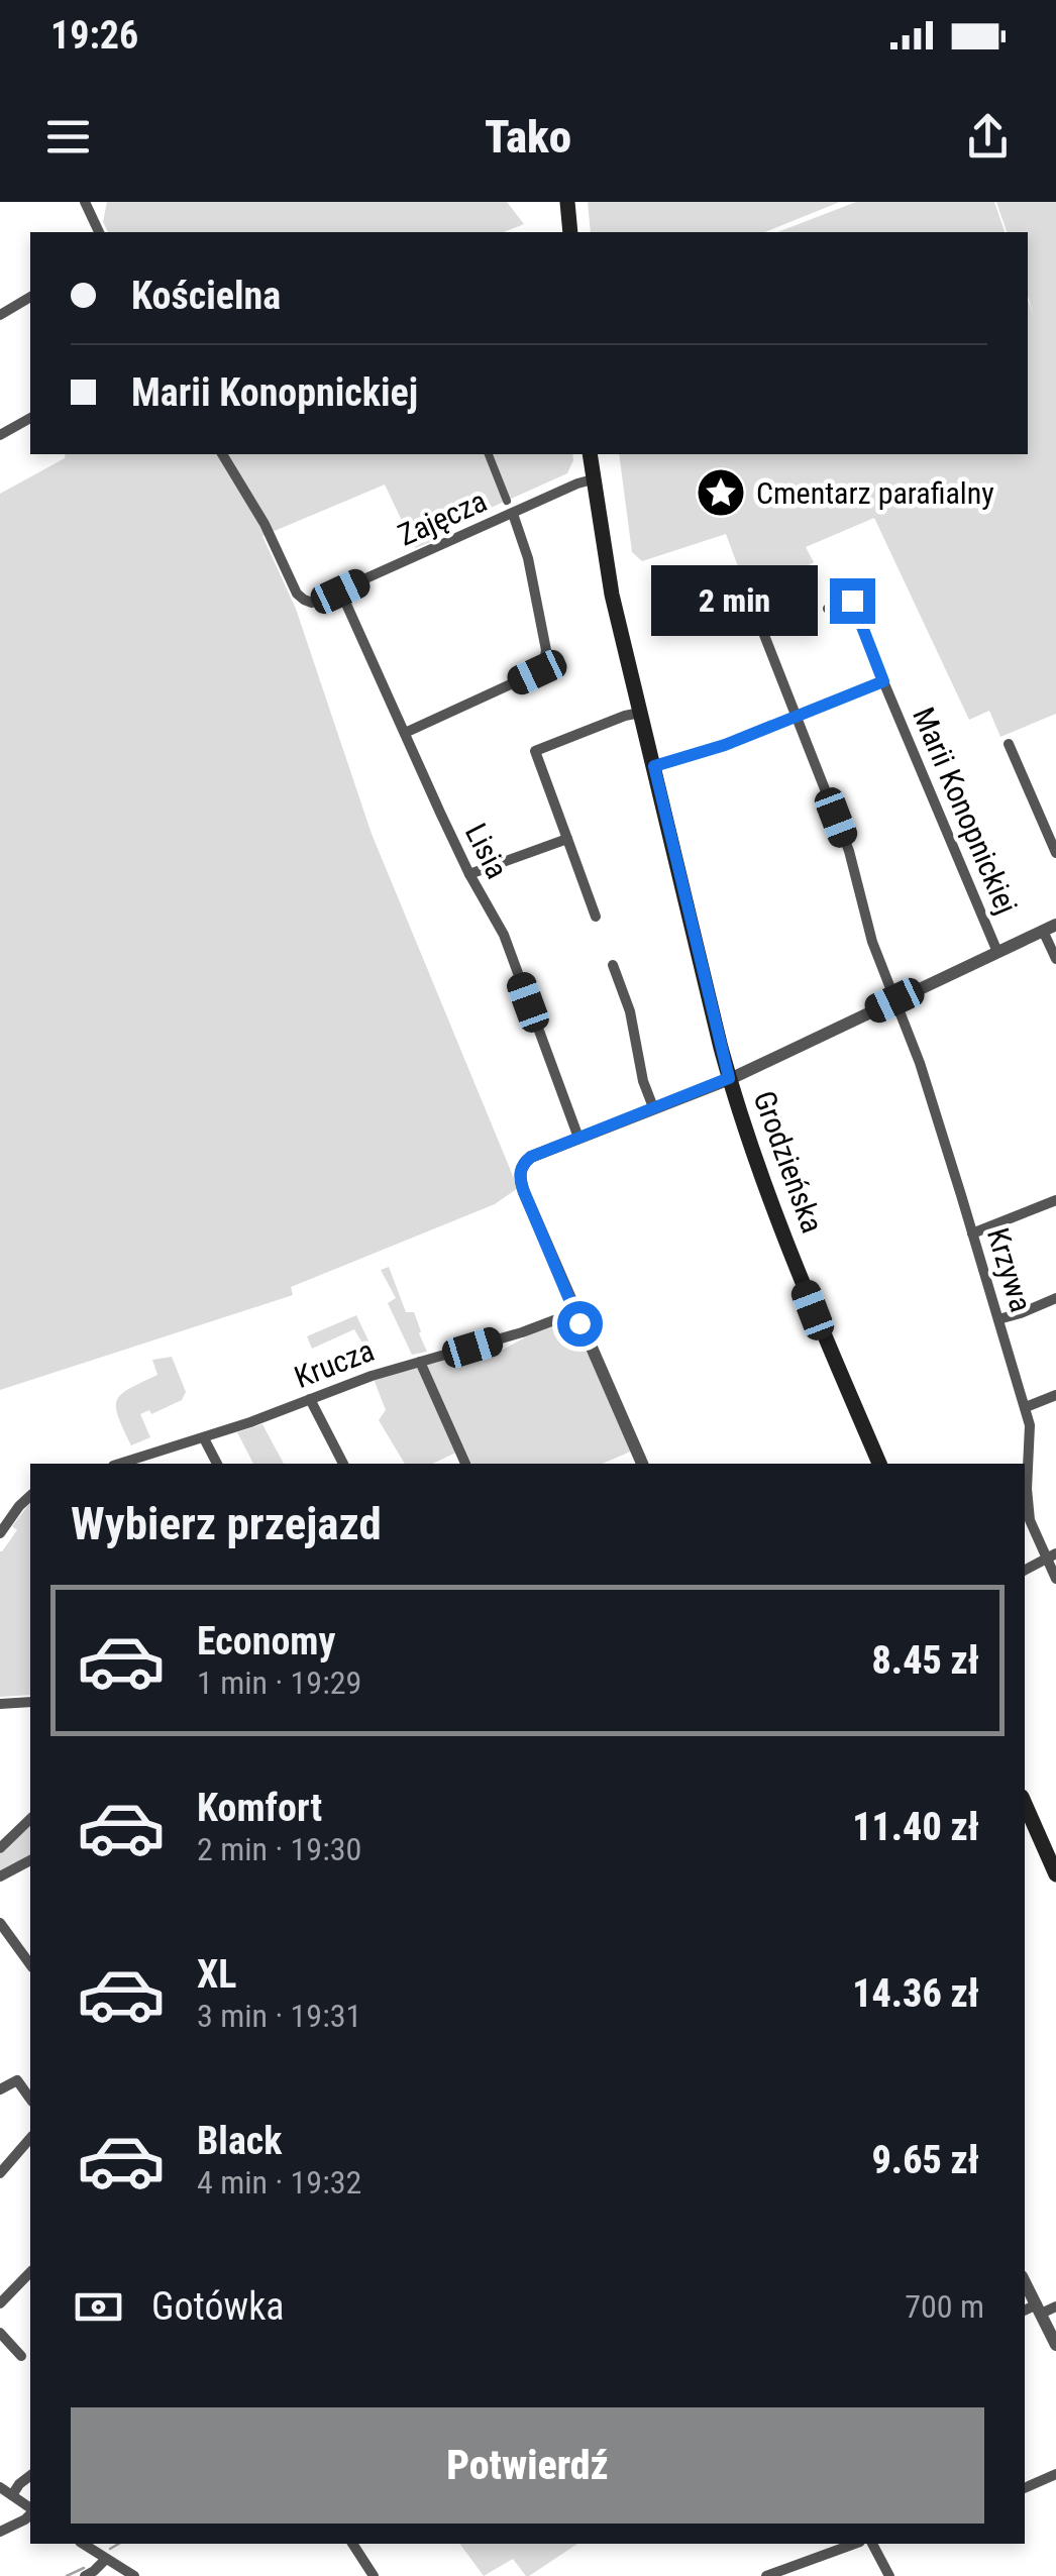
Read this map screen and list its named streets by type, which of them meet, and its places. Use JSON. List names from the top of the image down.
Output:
{
  "streets": {
    "main road": ["Grodzieńska"],
    "street": [
      "Zajęcza",
      "Marii Konopnickiej",
      "Lisia",
      "Krzywa",
      "Krucza"
    ]
  },
  "crossings": [
    ["Zajęcza", "Lisia"],
    ["Zajęcza", "Grodzieńska"]
  ],
  "places": {
    "place": ["Cmentarz parafialny"]
  },
  "page": {
    "status": "19:26",
    "header": "Tako",
    "banner": ["Kościelna", "Marii Konopnickiej"],
    "bubble": "2 min",
    "heading": "Wybierz przejazd",
    "list": [
      {
        "name": "Economy",
        "note": "1 min · 19:29",
        "value": "8.45 zł"
      },
      {
        "name": "Komfort",
        "note": "2 min · 19:30",
        "value": "11.40 zł"
      },
      {
        "name": "XL",
        "note": "3 min · 19:31",
        "value": "14.36 zł"
      },
      {
        "name": "Black",
        "note": "4 min · 19:32",
        "value": "9.65 zł"
      }
    ],
    "pay": ["Gotówka", "700 m"],
    "buttons": "Potwierdź"
  }
}
